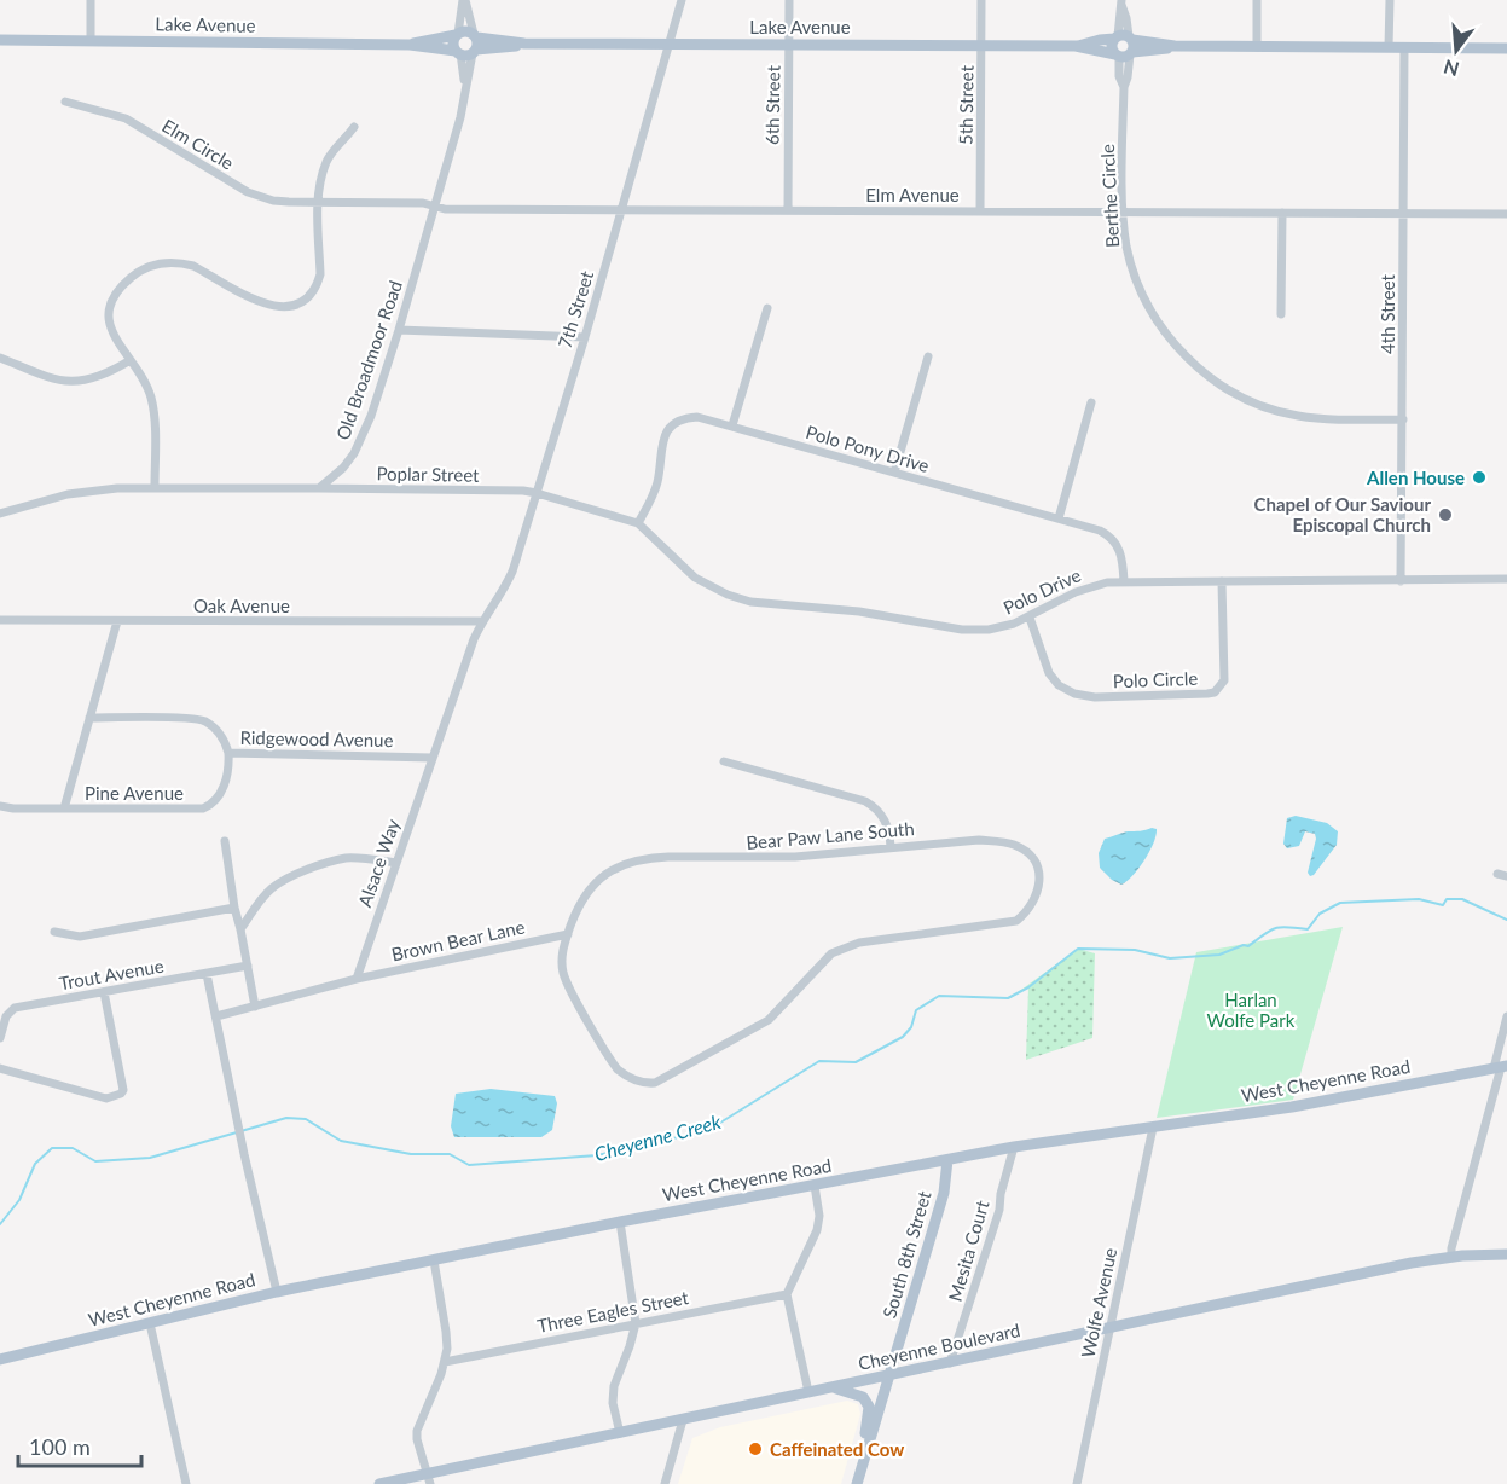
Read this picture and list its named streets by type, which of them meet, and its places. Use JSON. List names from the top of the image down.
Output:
{
  "streets": {
    "main road": [
      "Lake Avenue",
      "West Cheyenne Road",
      "South 8th Street",
      "Cheyenne Boulevard"
    ],
    "street": [
      "6th Street",
      "5th Street",
      "Elm Circle",
      "Elm Avenue",
      "Berthe Circle",
      "7th Street",
      "4th Street",
      "Old Broadmoor Road",
      "Polo Pony Drive",
      "Poplar Street",
      "Polo Drive",
      "Oak Avenue",
      "Polo Circle",
      "Ridgewood Avenue",
      "Pine Avenue",
      "Bear Paw Lane South",
      "Alsace Way",
      "Brown Bear Lane",
      "Trout Avenue",
      "Mesita Court",
      "Wolfe Avenue",
      "Three Eagles Street"
    ]
  },
  "crossings": [
    ["Lake Avenue", "6th Street"],
    ["Lake Avenue", "5th Street"],
    ["Lake Avenue", "Berthe Circle"],
    ["Lake Avenue", "7th Street"],
    ["Lake Avenue", "4th Street"],
    ["Lake Avenue", "Old Broadmoor Road"],
    ["6th Street", "Elm Avenue"],
    ["5th Street", "Elm Avenue"],
    ["Elm Circle", "Elm Avenue"],
    ["Elm Avenue", "Berthe Circle"],
    ["Elm Avenue", "7th Street"],
    ["Elm Avenue", "4th Street"],
    ["Elm Avenue", "Old Broadmoor Road"],
    ["Berthe Circle", "4th Street"],
    ["7th Street", "Poplar Street"],
    ["7th Street", "Polo Drive"],
    ["7th Street", "Oak Avenue"],
    ["7th Street", "Alsace Way"],
    ["4th Street", "Polo Drive"],
    ["Old Broadmoor Road", "Poplar Street"],
    ["Polo Pony Drive", "Polo Drive"],
    ["Poplar Street", "Polo Drive"],
    ["Polo Drive", "Polo Circle"],
    ["Oak Avenue", "Alsace Way"],
    ["Ridgewood Avenue", "Pine Avenue"],
    ["Ridgewood Avenue", "Alsace Way"],
    ["Bear Paw Lane South", "Brown Bear Lane"],
    ["Alsace Way", "Brown Bear Lane"],
    ["West Cheyenne Road", "Mesita Court"],
    ["West Cheyenne Road", "South 8th Street"],
    ["West Cheyenne Road", "Wolfe Avenue"],
    ["Mesita Court", "Cheyenne Boulevard"],
    ["South 8th Street", "Cheyenne Boulevard"],
    ["Wolfe Avenue", "Cheyenne Boulevard"]
  ],
  "water": ["Cheyenne Creek"],
  "parks": ["Harlan Wolfe Park"],
  "places": ["Allen House", "Chapel of Our Saviour Episcopal Church", "Caffeinated Cow"],
  "scale_bar": "100 m",
  "north": "bottom"
}
